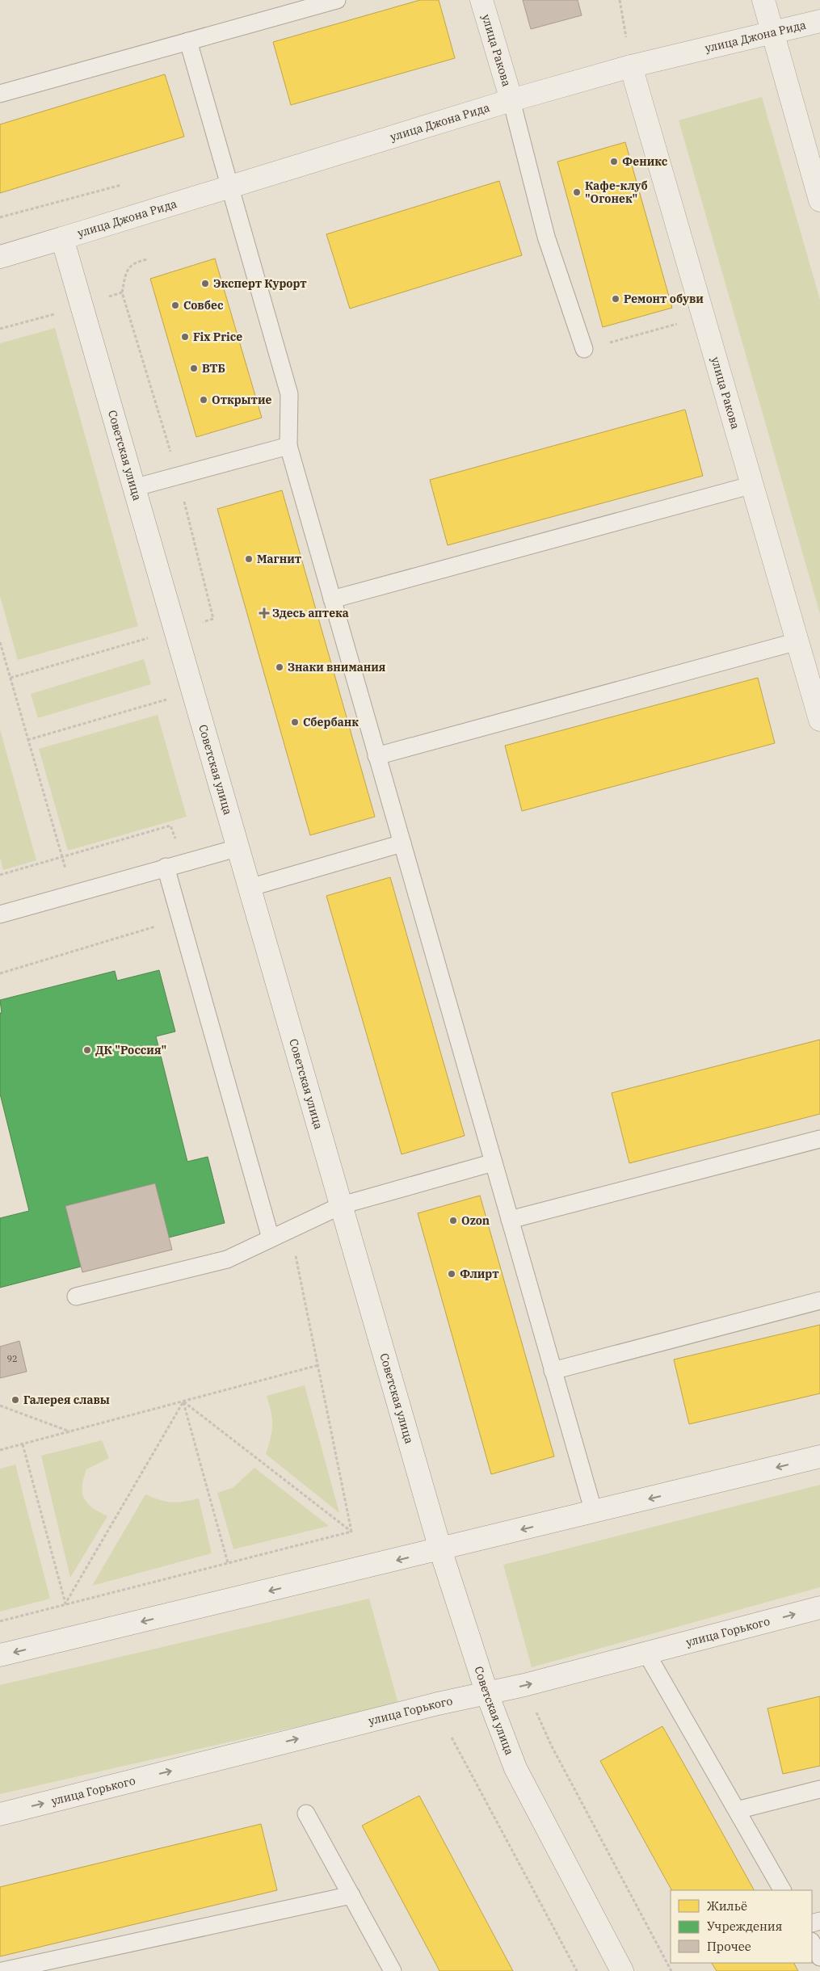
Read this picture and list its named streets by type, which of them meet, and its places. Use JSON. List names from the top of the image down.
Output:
{
  "streets": {
    "street": [
      "улица Джона Рида",
      "улица Ракова",
      "Советская улица",
      "улица Горького"
    ]
  },
  "crossings": [
    ["улица Джона Рида", "улица Ракова"],
    ["улица Джона Рида", "Советская улица"],
    ["Советская улица", "улица Горького"]
  ],
  "places": {
    "other": [
      "Феникс",
      "Кафе-клуб \"Огонек\"",
      "Эксперт Курорт",
      "Ремонт обуви",
      "Совбес",
      "Fix Price",
      "ВТБ",
      "Открытие",
      "Магнит",
      "Знаки внимания",
      "Сбербанк",
      "ДК \"Россия\"",
      "Ozon",
      "Флирт",
      "Галерея славы"
    ],
    "health": ["Здесь аптека"]
  },
  "house_numbers": ["92"],
  "legend": ["Жильё", "Учреждения", "Прочее"]
}
